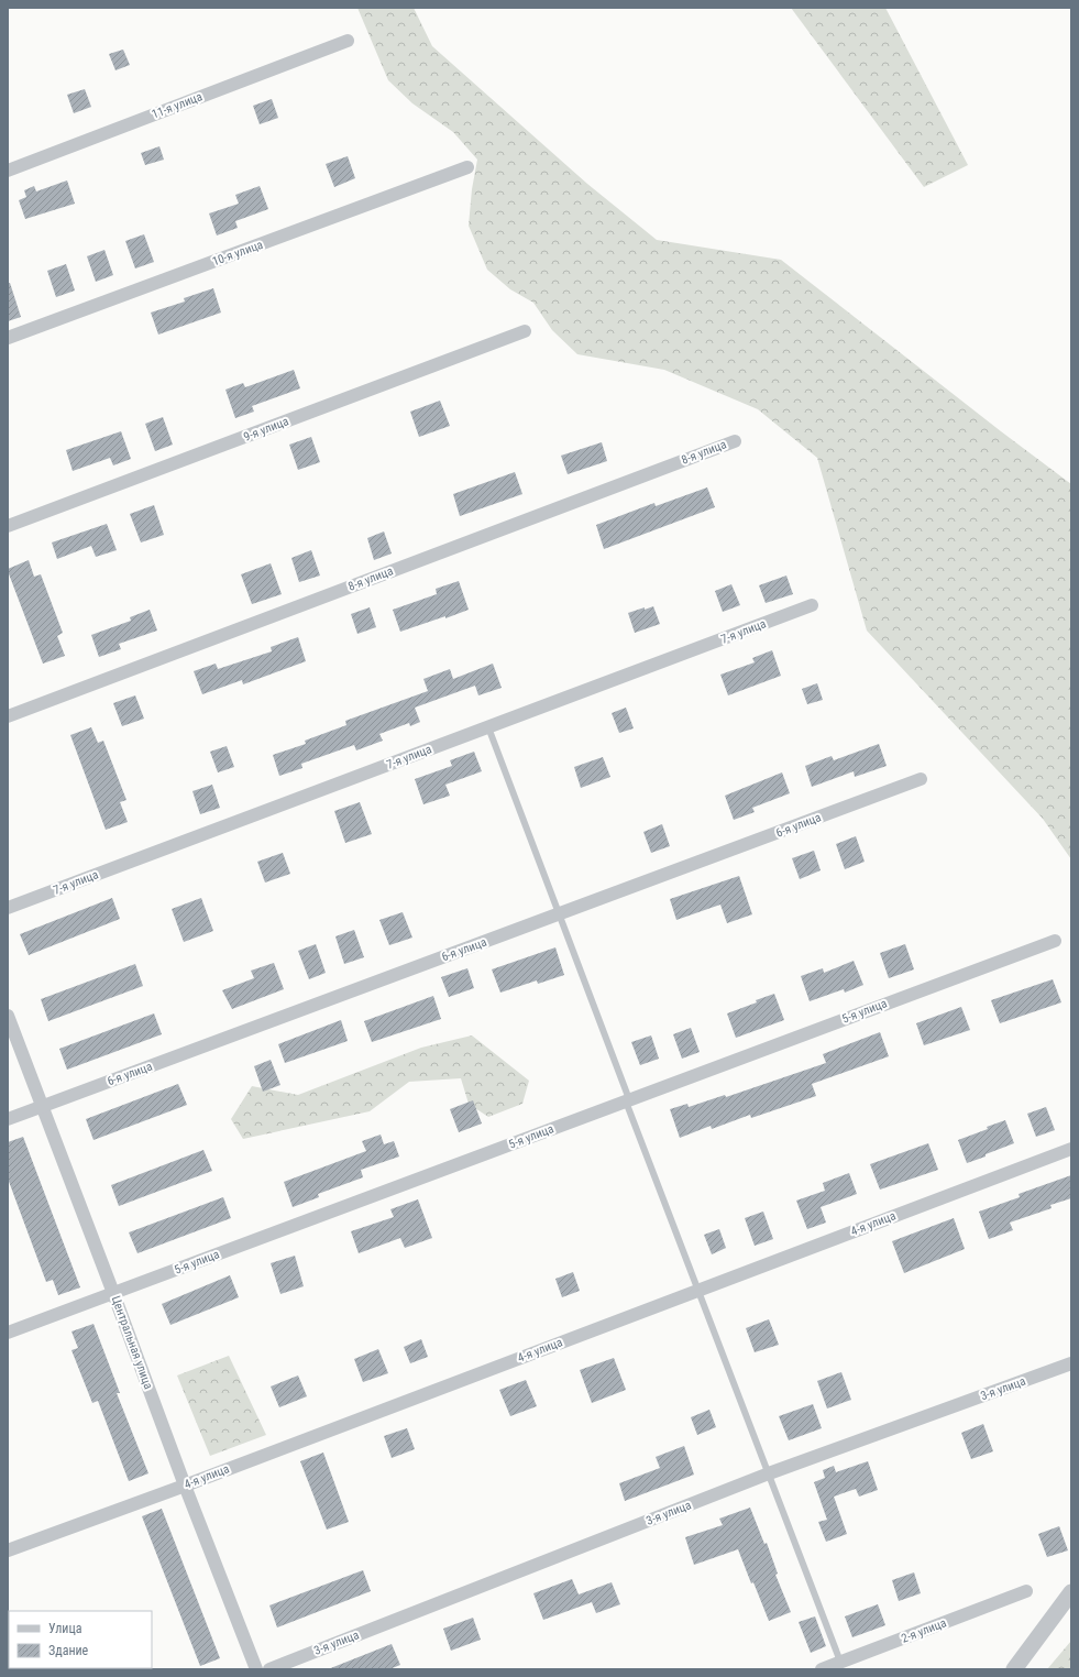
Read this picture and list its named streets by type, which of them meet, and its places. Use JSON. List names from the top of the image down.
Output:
{
  "streets": {
    "street": [
      "11-я улица",
      "10-я улица",
      "9-я улица",
      "8-я улица",
      "7-я улица",
      "6-я улица",
      "5-я улица",
      "4-я улица",
      "Центральная улица",
      "3-я улица",
      "2-я улица"
    ]
  },
  "crossings": [
    ["6-я улица", "Центральная улица"],
    ["5-я улица", "Центральная улица"],
    ["4-я улица", "Центральная улица"]
  ],
  "legend": ["Улица", "Здание"]
}
